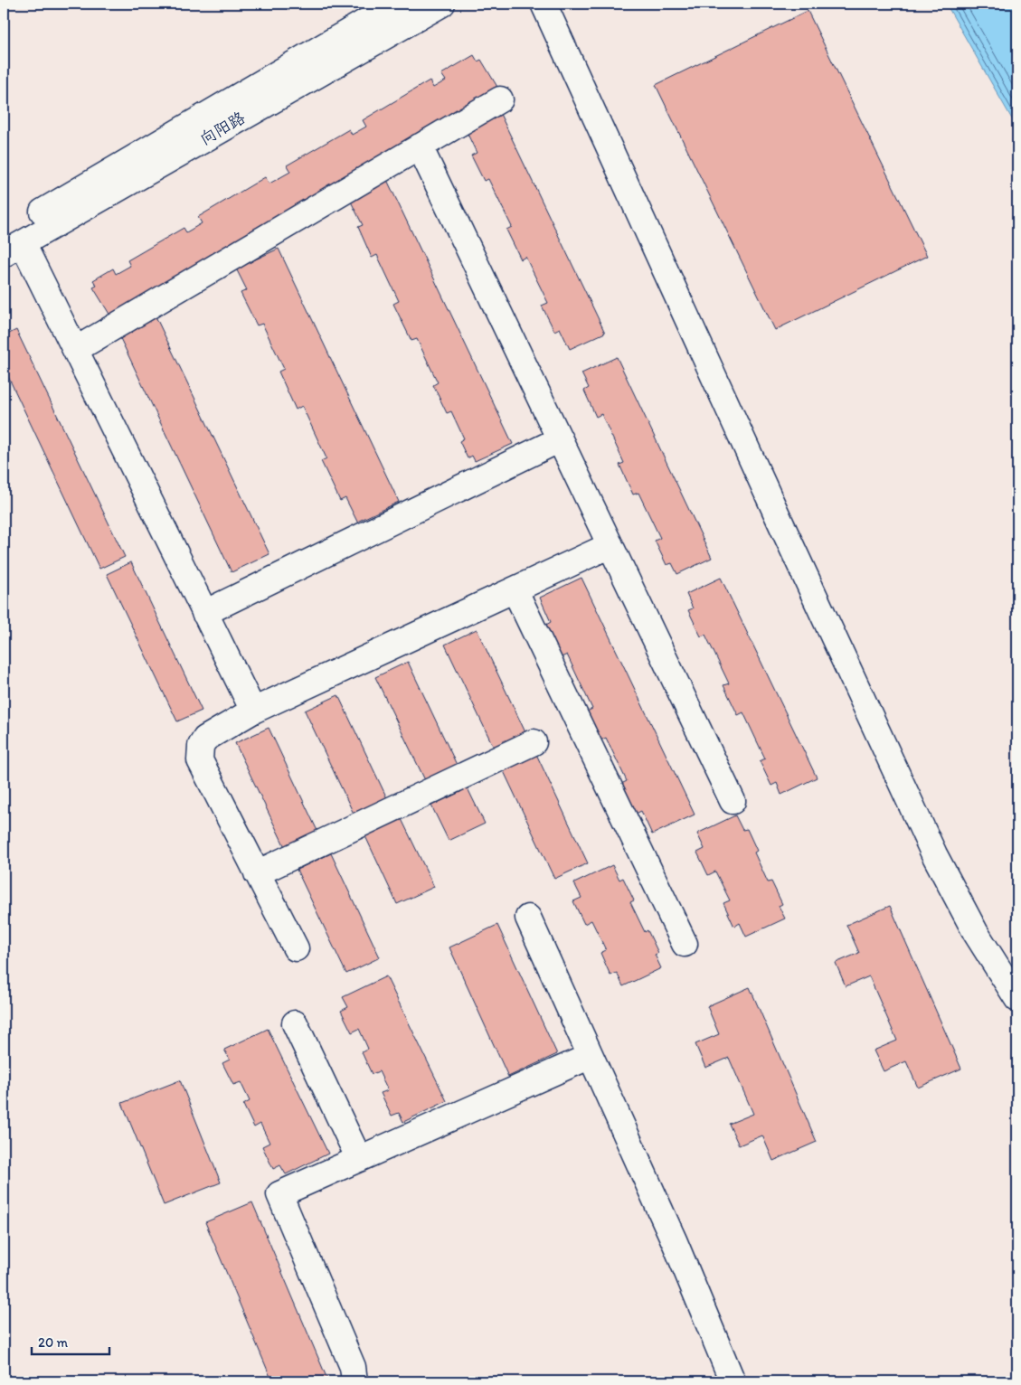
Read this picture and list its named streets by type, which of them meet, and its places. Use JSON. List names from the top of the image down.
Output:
{
  "streets": {
    "street": ["向阳路"]
  },
  "scale_bar": "20 m"
}
